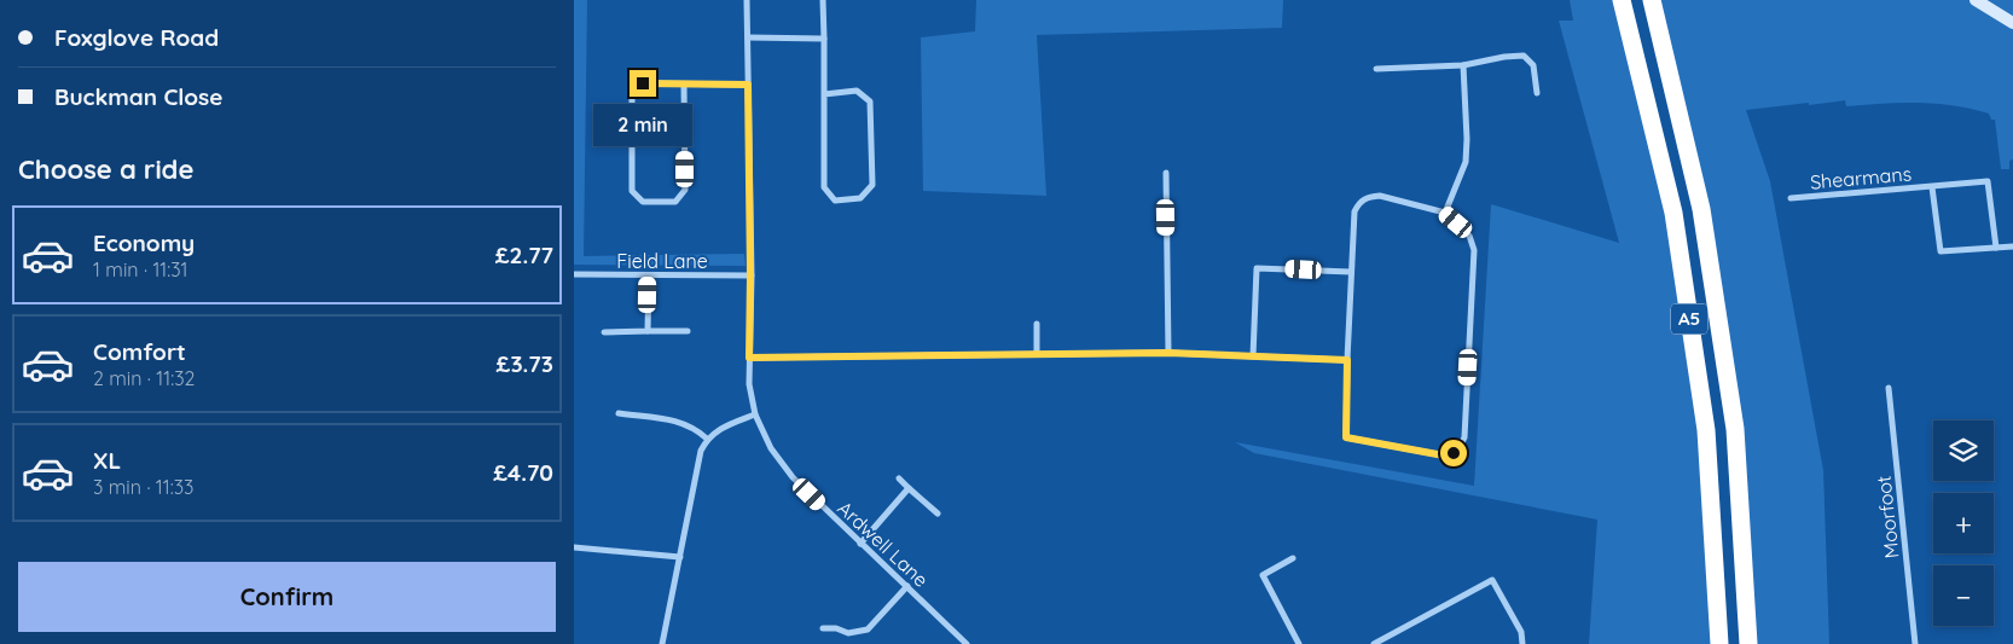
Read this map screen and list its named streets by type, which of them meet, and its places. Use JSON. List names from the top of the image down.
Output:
{
  "streets": {
    "highway": ["A5"],
    "street": [
      "Shearmans",
      "Field Lane",
      "Moorfoot",
      "Ardwell Lane"
    ]
  },
  "crossings": [
    ["Field Lane", "Ardwell Lane"]
  ],
  "page": {
    "banner": ["Foxglove Road", "Buckman Close"],
    "bubble": "2 min",
    "heading": "Choose a ride",
    "list": [
      {
        "name": "Economy",
        "note": "1 min · 11:31",
        "value": "£2.77"
      },
      {
        "name": "Comfort",
        "note": "2 min · 11:32",
        "value": "£3.73"
      },
      {
        "name": "XL",
        "note": "3 min · 11:33",
        "value": "£4.70"
      }
    ],
    "map_buttons": ["+", "−"],
    "buttons": "Confirm"
  }
}
